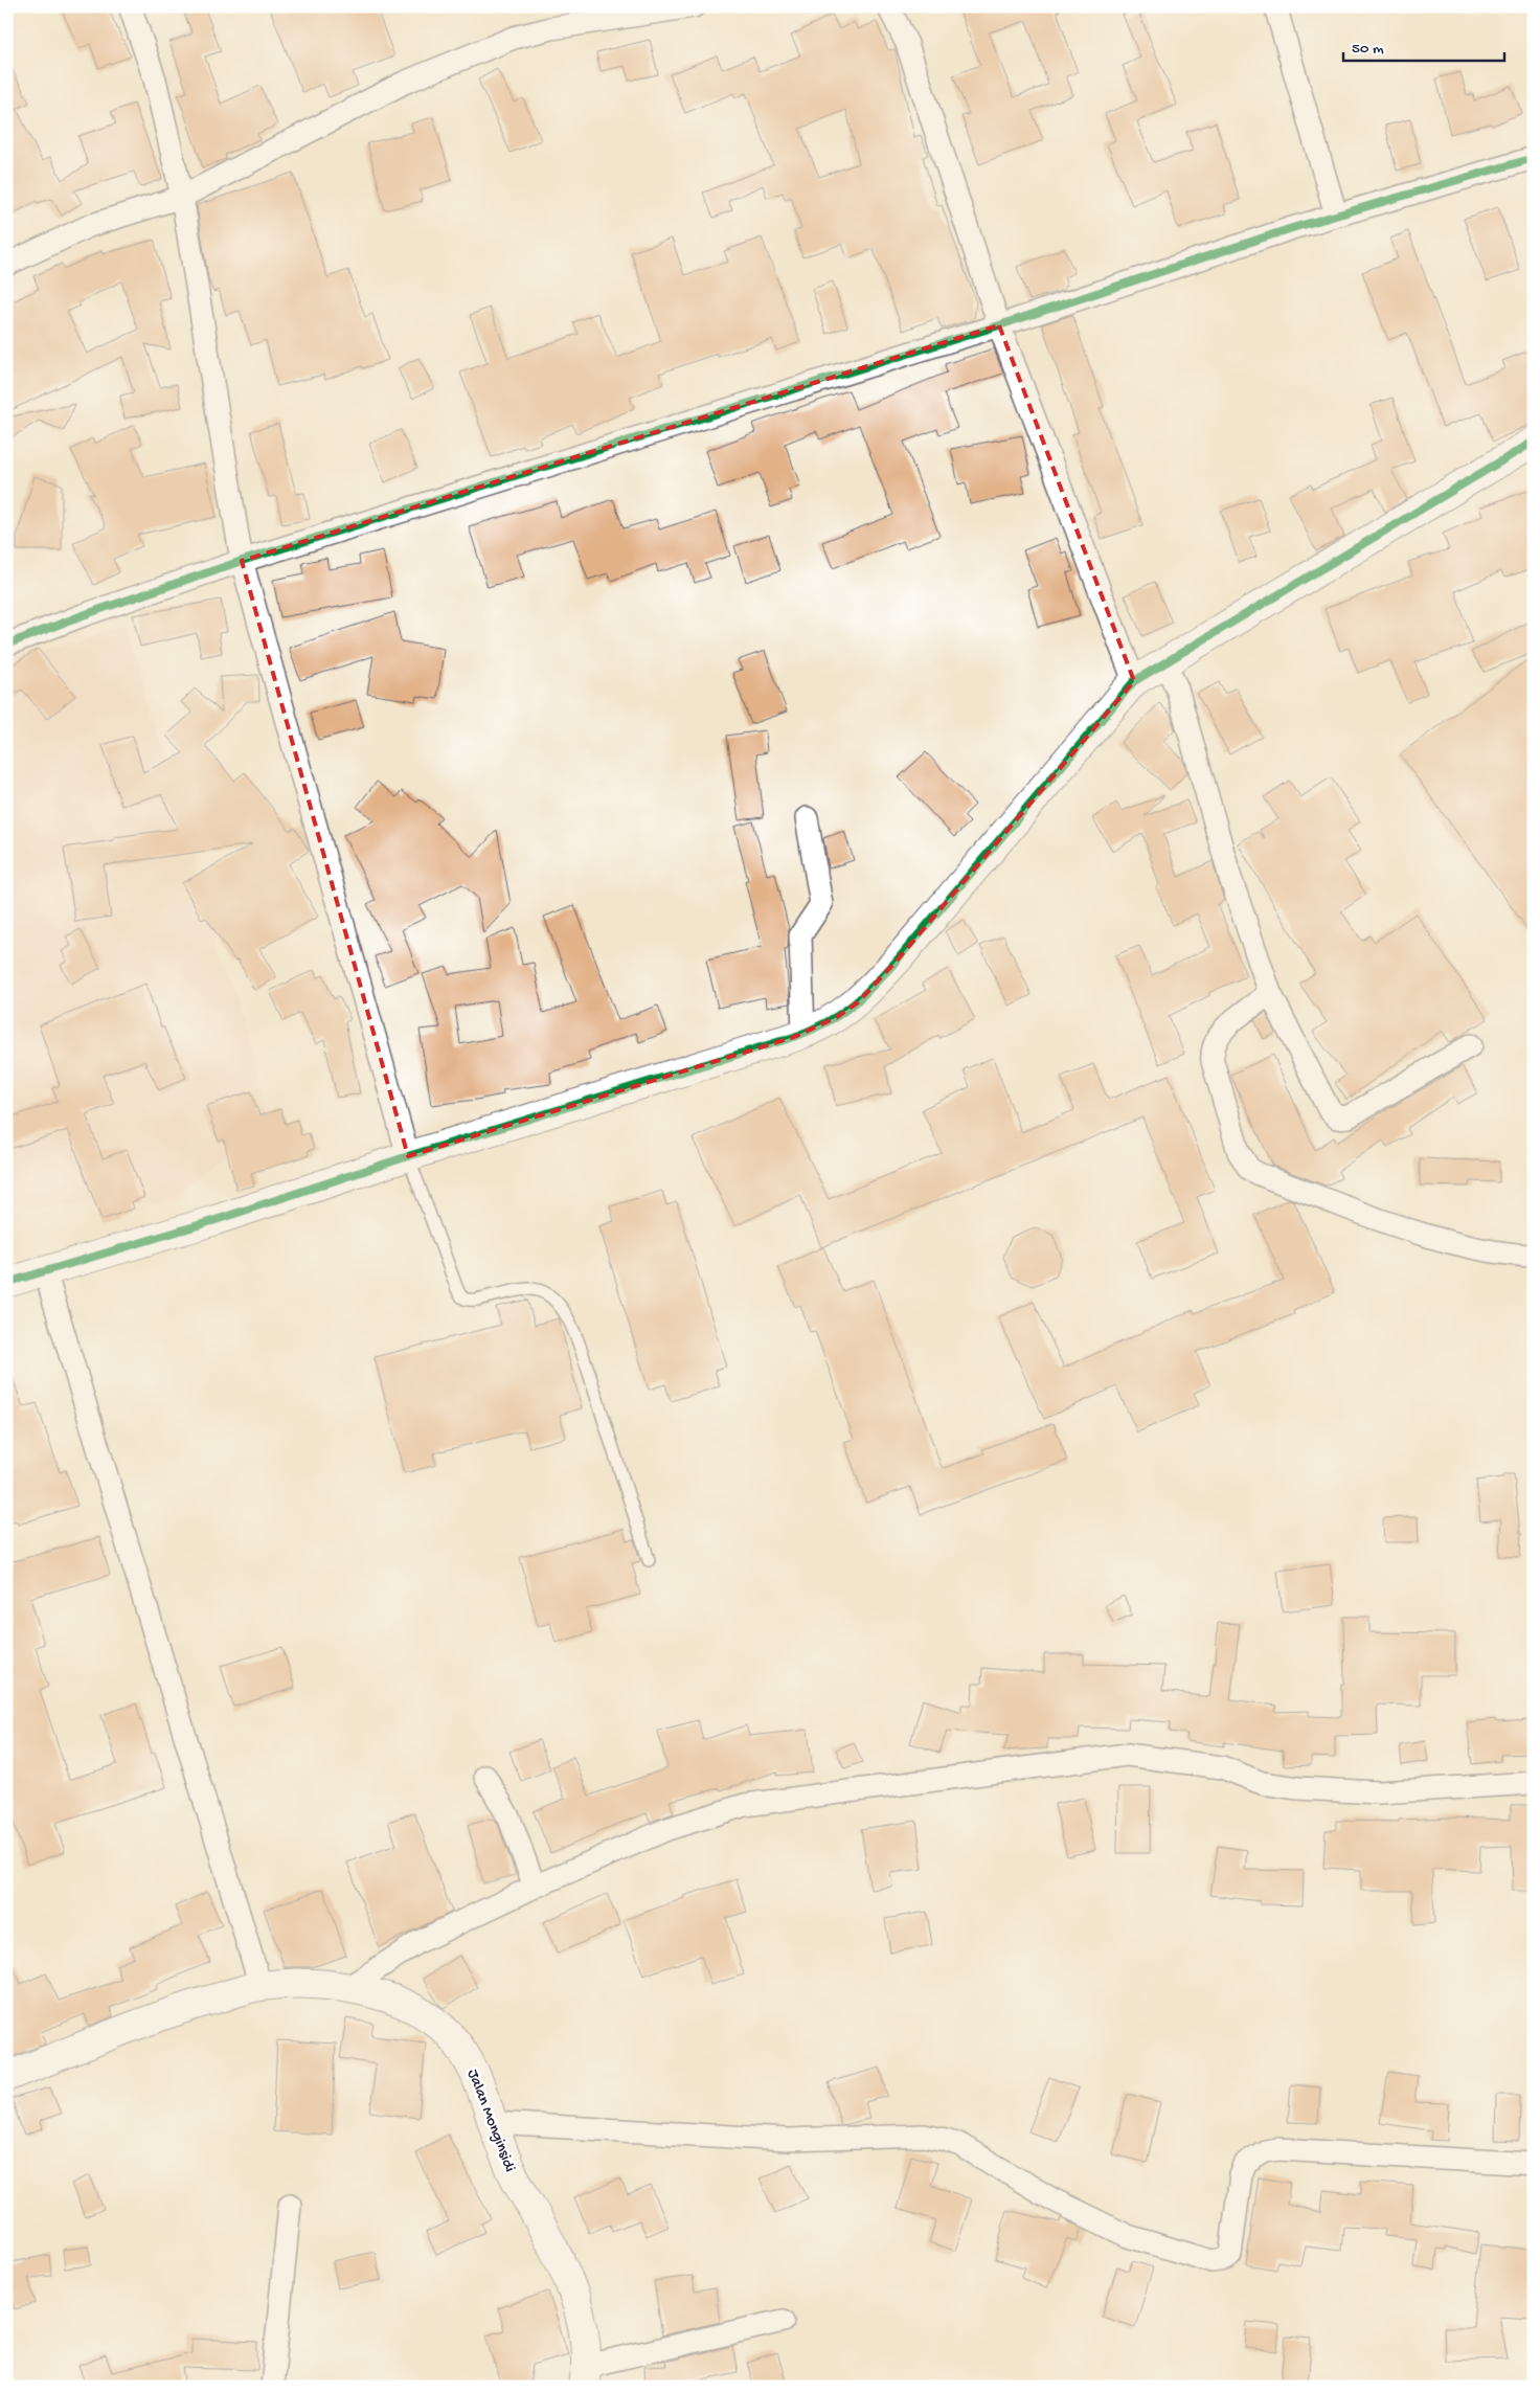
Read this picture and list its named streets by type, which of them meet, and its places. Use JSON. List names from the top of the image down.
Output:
{
  "streets": {
    "street": ["Jalan Monginsidi"]
  },
  "scale_bar": "50 m"
}
